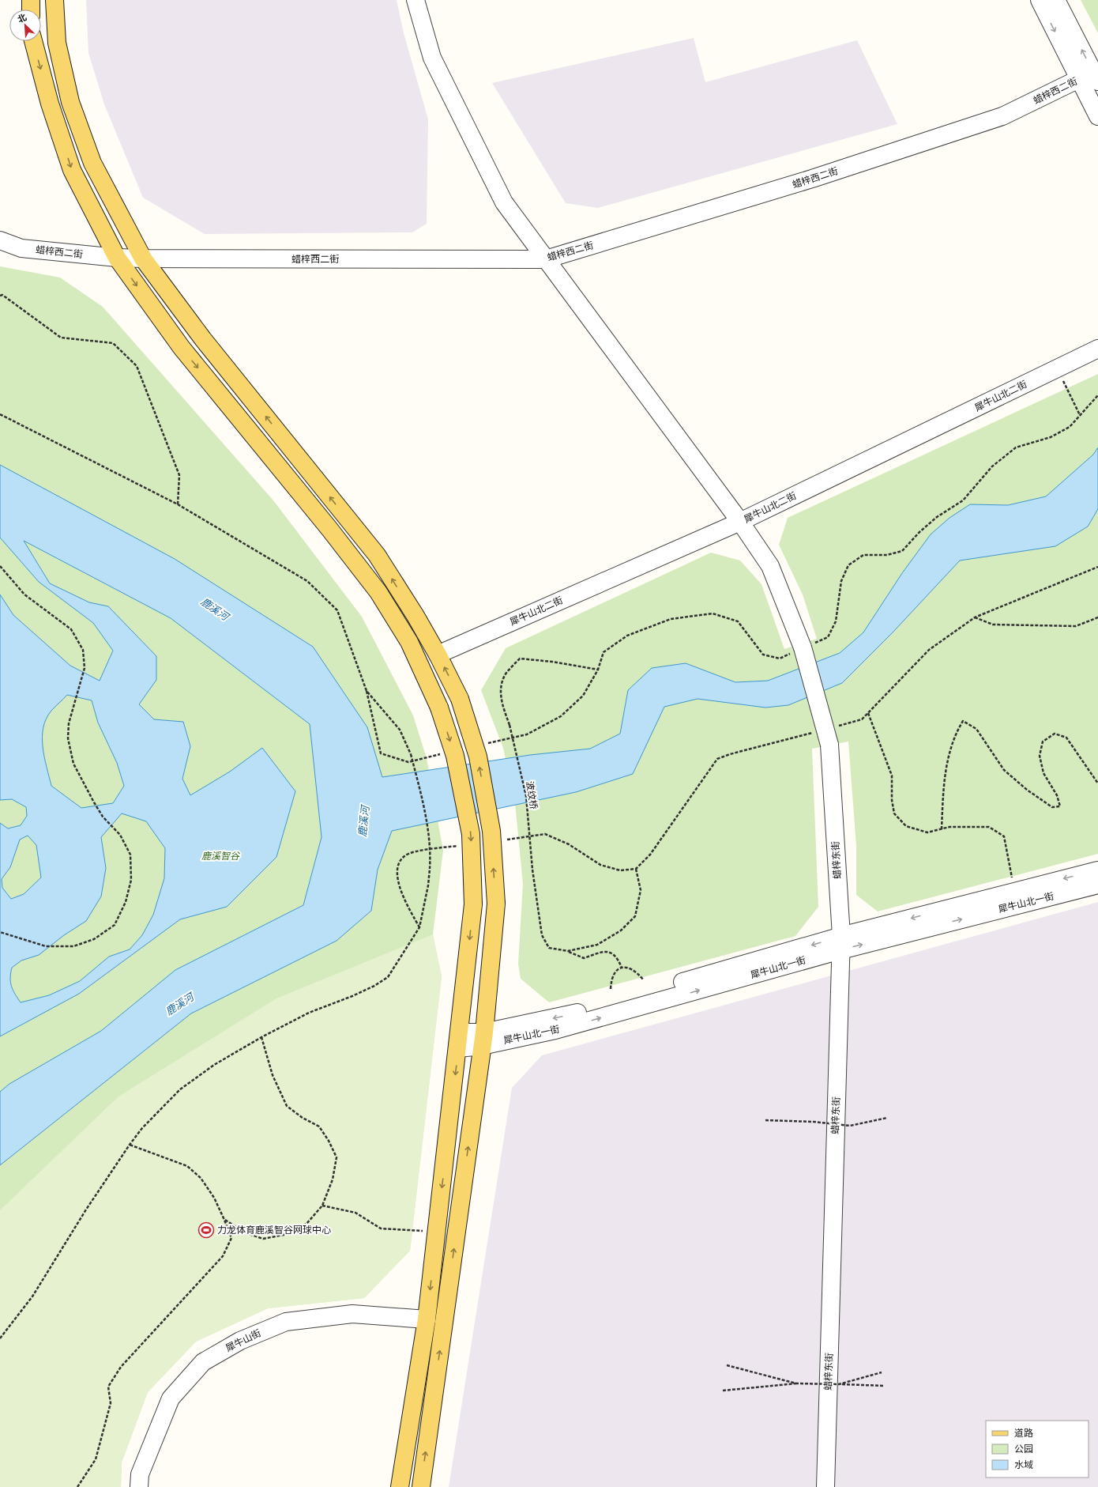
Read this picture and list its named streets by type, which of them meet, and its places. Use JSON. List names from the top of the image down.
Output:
{
  "streets": {
    "street": [
      "蜡梓西二街",
      "犀牛山北二街",
      "蜡梓东街",
      "犀牛山北一街",
      "犀牛山街"
    ],
    "path": ["波纹桥"]
  },
  "crossings": [
    ["蜡梓西二街", "蜡梓东街"],
    ["犀牛山北二街", "蜡梓东街"],
    ["蜡梓东街", "犀牛山北一街"]
  ],
  "water": ["鹿溪河"],
  "parks": ["鹿溪智谷"],
  "places": {
    "sports": ["力龙体育鹿溪智谷网球中心"]
  },
  "legend": ["道路", "公园", "水域"],
  "north": "top left"
}
